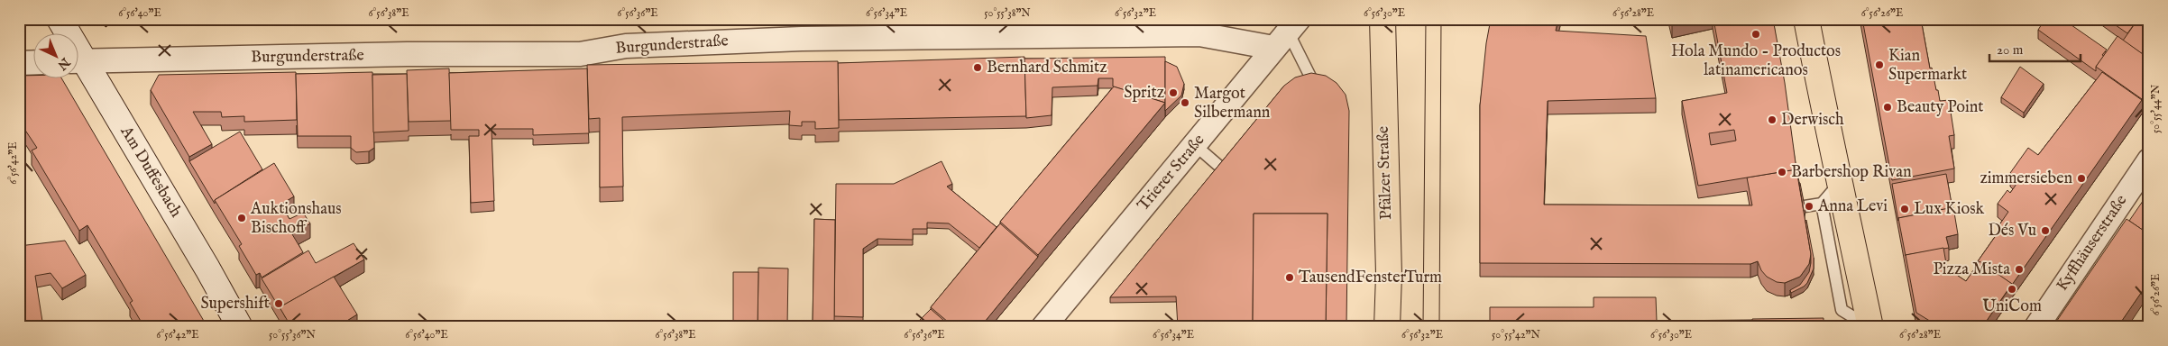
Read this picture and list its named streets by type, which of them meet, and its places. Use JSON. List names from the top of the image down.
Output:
{
  "streets": {
    "main road": ["Pfälzer Straße"],
    "street": [
      "Burgunderstraße",
      "Am Duffesbach",
      "Trierer Straße",
      "Kyffhäuserstraße"
    ]
  },
  "crossings": [
    ["Burgunderstraße", "Trierer Straße"]
  ],
  "places": [
    "Hola Mundo - Productos latinamericanos",
    "Kian Supermarkt",
    "Bernhard Schmitz",
    "Spritz",
    "Margot Silbermann",
    "Beauty Point",
    "Derwisch",
    "Barbershop Rivan",
    "zimmersieben",
    "Anna Levi",
    "Lux Kiosk",
    "Auktionshaus Bischoff",
    "Dés Vu",
    "Pizza Mista",
    "TausendFensterTurm",
    "UniCom",
    "Supershift"
  ],
  "scale_bar": "20 m",
  "north": "bottom right",
  "coordinates": [
    "6°56'40\"E",
    "6°56'38\"E",
    "6°56'36\"E",
    "6°56'34\"E",
    "50°55'38\"N",
    "6°56'32\"E",
    "6°56'30\"E",
    "6°56'28\"E",
    "6°56'26\"E",
    "50°55'44\"N",
    "6°56'42\"E",
    "50°55'36\"N",
    "50°55'42\"N"
  ]
}
